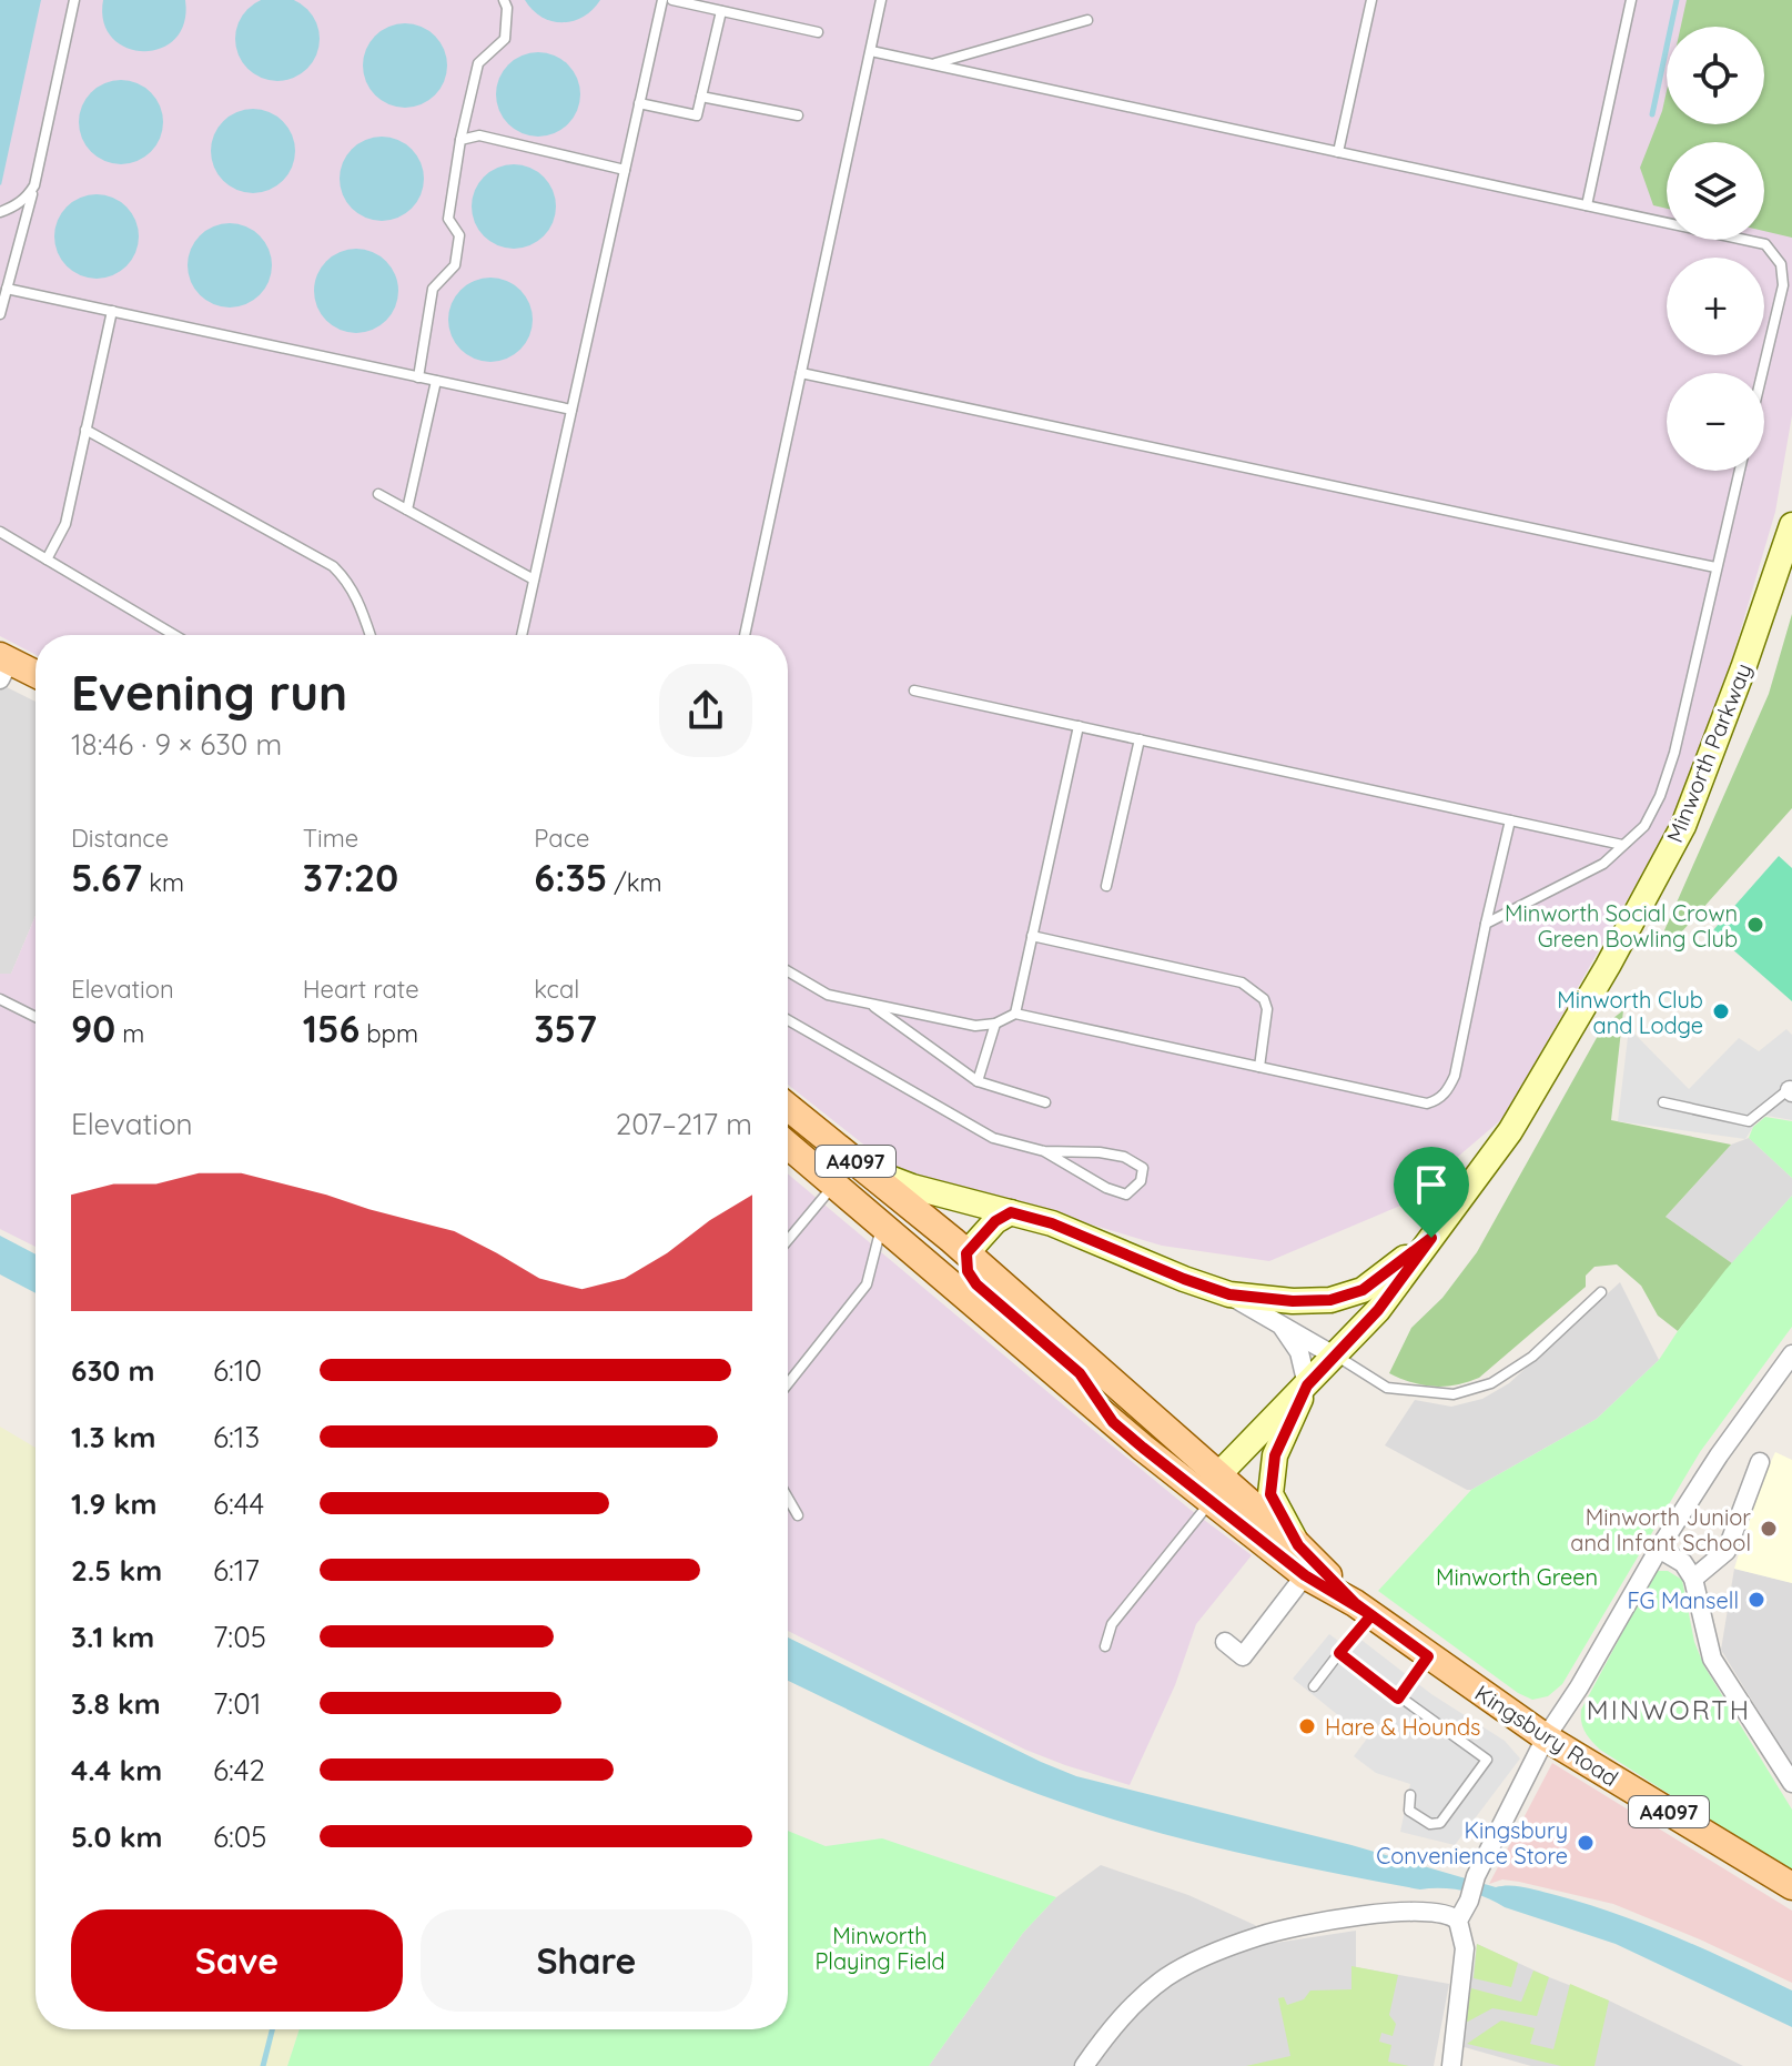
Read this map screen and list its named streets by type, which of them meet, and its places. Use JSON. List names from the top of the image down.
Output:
{
  "streets": {
    "main road": ["A4097", "Kingsbury Road"],
    "street": ["Minworth Parkway"]
  },
  "crossings": [
    ["Minworth Parkway", "Kingsbury Road"]
  ],
  "districts": ["MINWORTH"],
  "parks": ["Minworth Green", "Minworth Playing Field"],
  "places": [
    "Minworth Social Crown Green Bowling Club",
    "Minworth Club and Lodge",
    "Minworth Junior and Infant School",
    "FG Mansell",
    "Hare & Hounds",
    "Kingsbury Convenience Store"
  ],
  "page": {
    "map_buttons": ["+", "−"],
    "heading": ["Evening run", "18:46 · 9 × 630 m"],
    "stats": [
      ["Distance", "5.67 km"],
      ["Time", "37:20"],
      ["Pace", "6:35 /km"],
      ["Elevation", "90 m"],
      ["Heart rate", "156 bpm"],
      ["kcal", "357"]
    ],
    "chart": ["Elevation", "207–217 m"],
    "list": [
      {
        "name": "630 m",
        "note": "6:10"
      },
      {
        "name": "1.3 km",
        "note": "6:13"
      },
      {
        "name": "1.9 km",
        "note": "6:44"
      },
      {
        "name": "2.5 km",
        "note": "6:17"
      },
      {
        "name": "3.1 km",
        "note": "7:05"
      },
      {
        "name": "3.8 km",
        "note": "7:01"
      },
      {
        "name": "4.4 km",
        "note": "6:42"
      },
      {
        "name": "5.0 km",
        "note": "6:05"
      }
    ],
    "buttons": ["Save", "Share"]
  }
}
